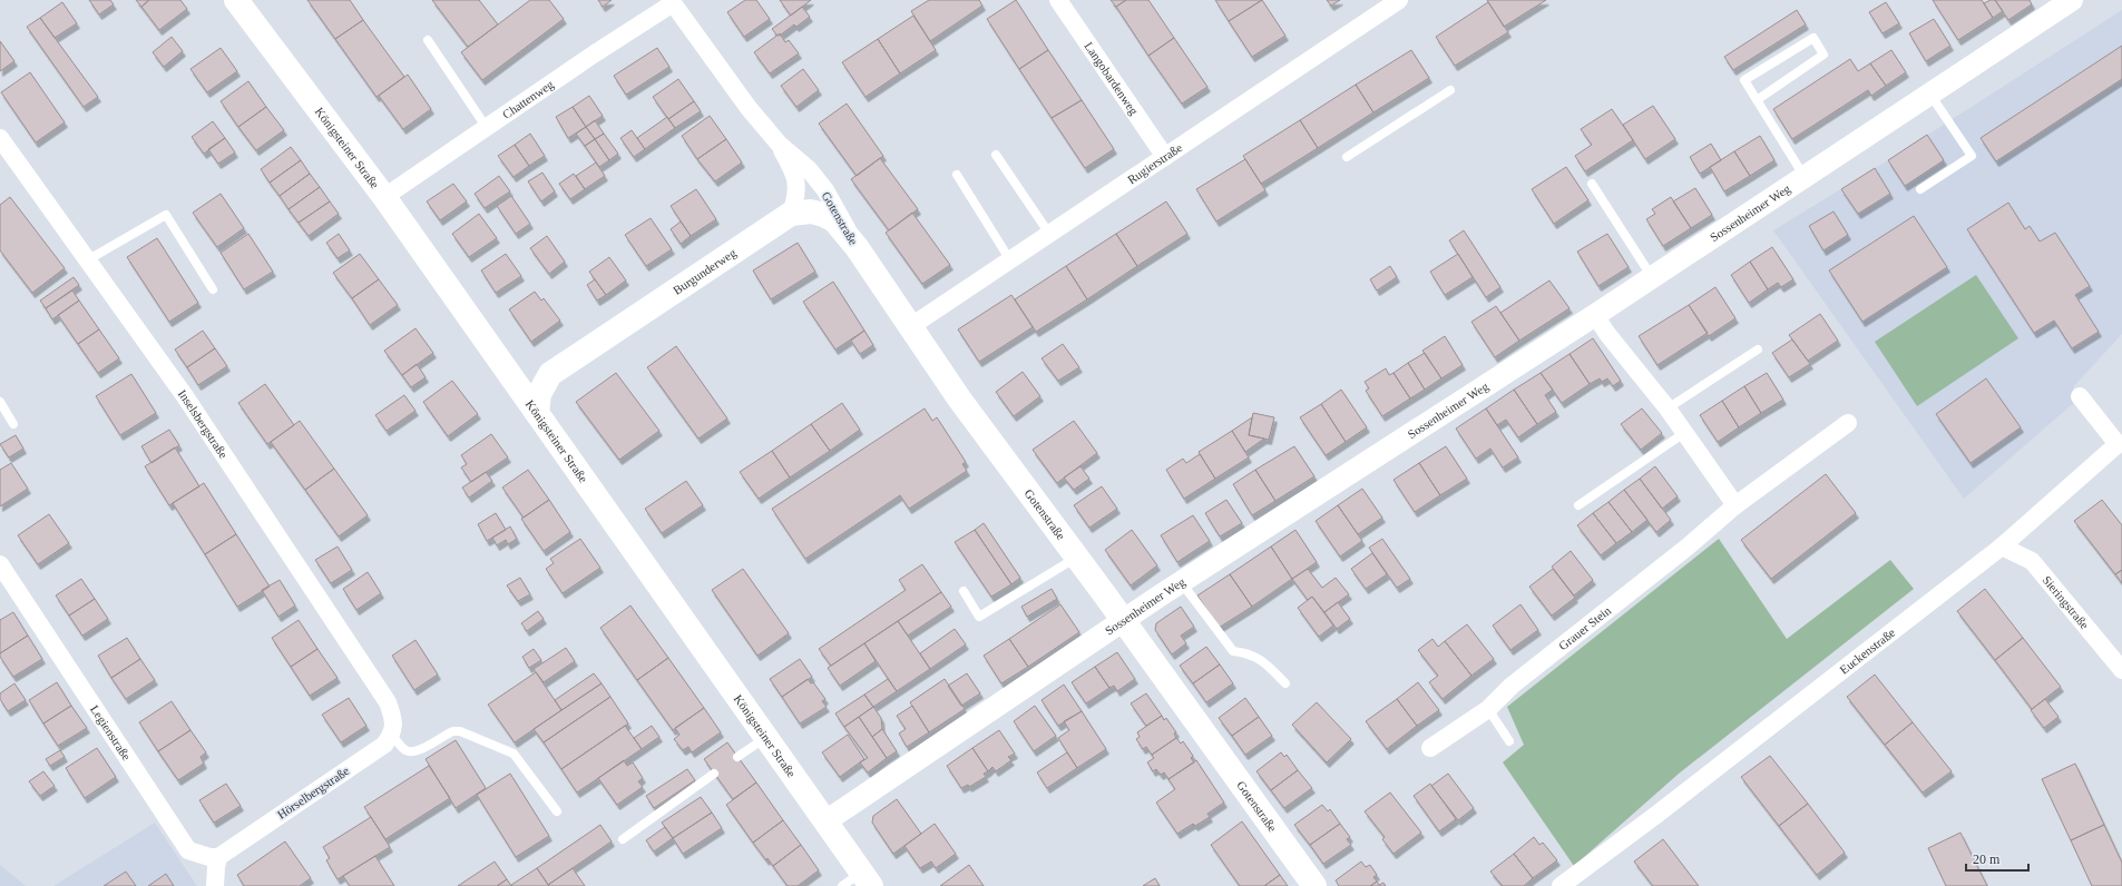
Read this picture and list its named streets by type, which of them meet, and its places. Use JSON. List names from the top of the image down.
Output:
{
  "streets": {
    "main road": ["Königsteiner Straße", "Gotenstraße", "Burgunderweg"],
    "street": [
      "Langobardenweg",
      "Chattenweg",
      "Rugierstraße",
      "Sossenheimer Weg",
      "Inselsbergstraße",
      "Sieringstraße",
      "Grauer Stein",
      "Euckenstraße",
      "Legienstraße",
      "Hörselbergstraße"
    ]
  },
  "crossings": [
    ["Langobardenweg", "Rugierstraße"],
    ["Chattenweg", "Königsteiner Straße"],
    ["Chattenweg", "Gotenstraße"],
    ["Königsteiner Straße", "Sossenheimer Weg"],
    ["Rugierstraße", "Gotenstraße"],
    ["Sossenheimer Weg", "Gotenstraße"],
    ["Gotenstraße", "Burgunderweg"],
    ["Inselsbergstraße", "Hörselbergstraße"],
    ["Sieringstraße", "Euckenstraße"],
    ["Legienstraße", "Hörselbergstraße"]
  ],
  "scale_bar": "20 m"
}
